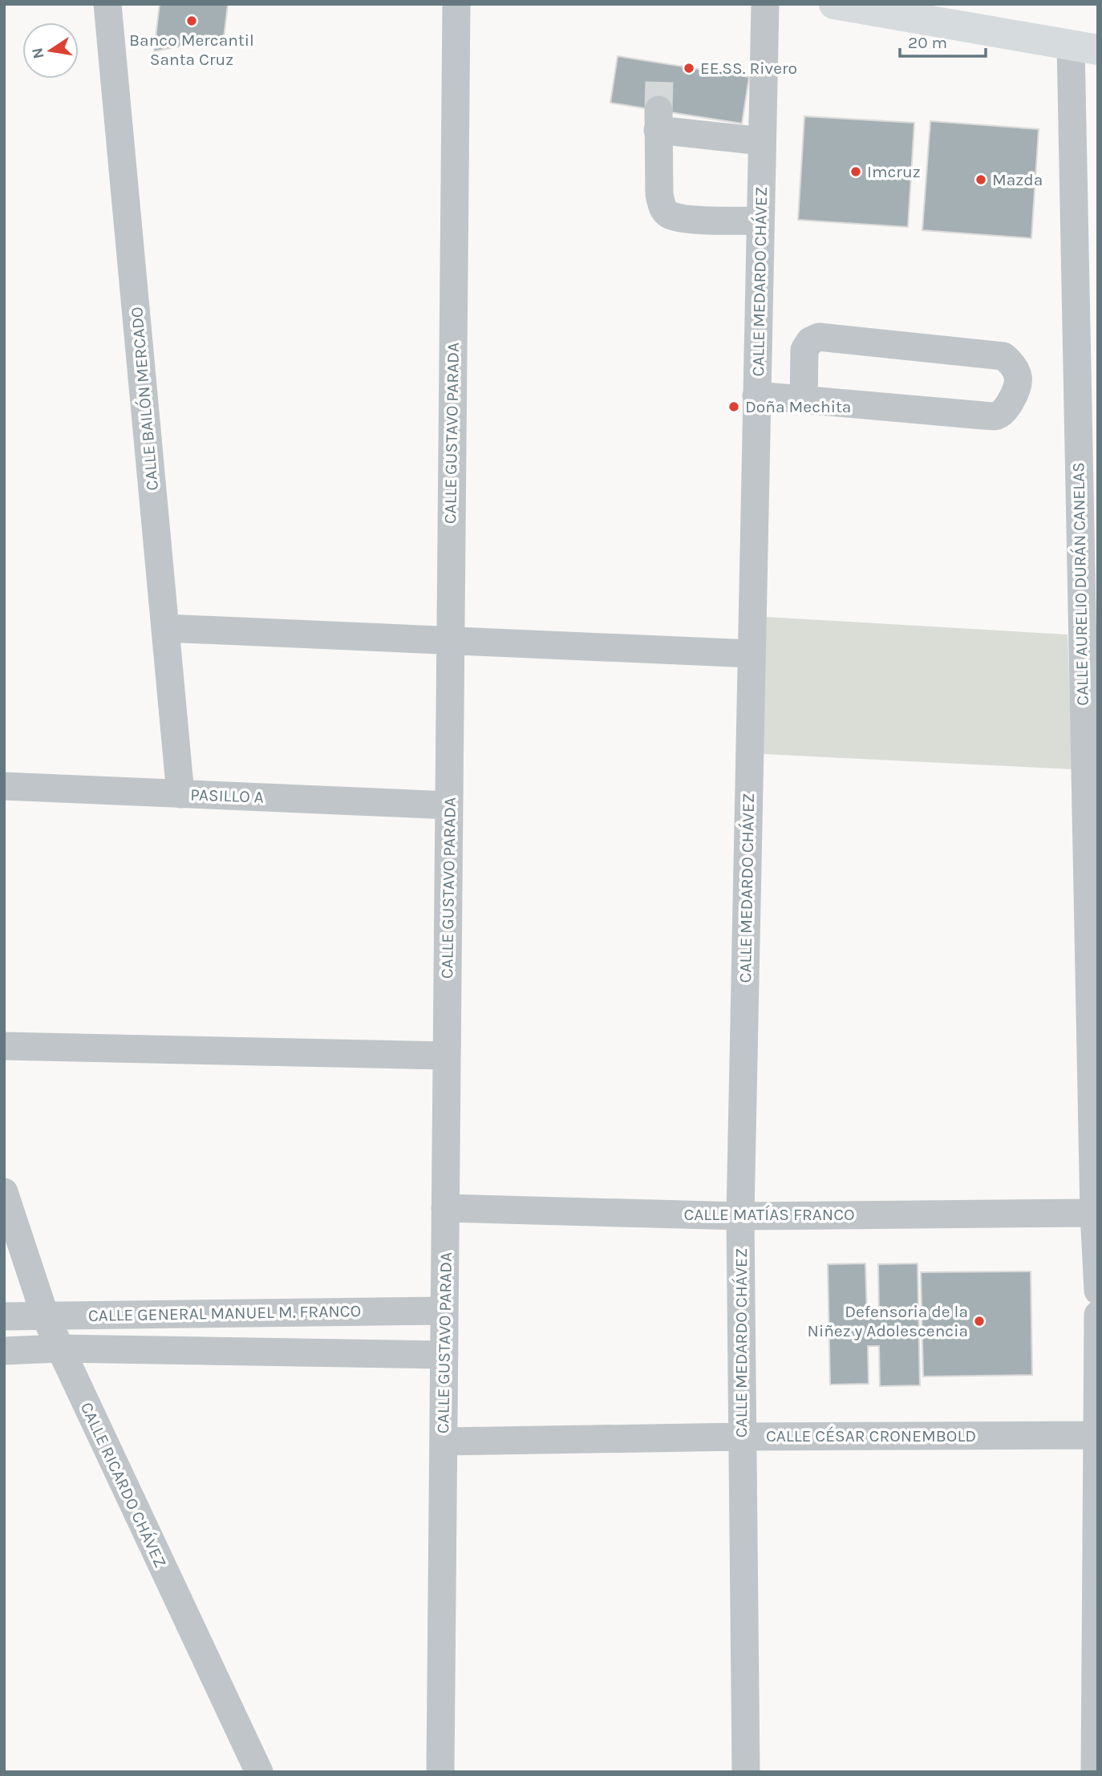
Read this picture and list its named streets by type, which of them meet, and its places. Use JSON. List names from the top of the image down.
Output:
{
  "streets": {
    "street": [
      "CALLE MEDARDO CHÁVEZ",
      "CALLE BAILÓN MERCADO",
      "CALLE GUSTAVO PARADA",
      "CALLE AURELIO DURÁN CANELAS",
      "PASILLO A",
      "CALLE MATÍAS FRANCO",
      "CALLE GENERAL MANUEL M. FRANCO",
      "CALLE CÉSAR CRONEMBOLD",
      "CALLE RICARDO CHÁVEZ"
    ]
  },
  "crossings": [
    ["CALLE MEDARDO CHÁVEZ", "CALLE MATÍAS FRANCO"],
    ["CALLE MEDARDO CHÁVEZ", "CALLE CÉSAR CRONEMBOLD"],
    ["CALLE BAILÓN MERCADO", "PASILLO A"],
    ["CALLE GUSTAVO PARADA", "PASILLO A"],
    ["CALLE GUSTAVO PARADA", "CALLE MATÍAS FRANCO"],
    ["CALLE GUSTAVO PARADA", "CALLE GENERAL MANUEL M. FRANCO"],
    ["CALLE GUSTAVO PARADA", "CALLE CÉSAR CRONEMBOLD"],
    ["CALLE AURELIO DURÁN CANELAS", "CALLE MATÍAS FRANCO"],
    ["CALLE GENERAL MANUEL M. FRANCO", "CALLE RICARDO CHÁVEZ"]
  ],
  "places": [
    "Banco Mercantil Santa Cruz",
    "EE.SS. Rivero",
    "Imcruz",
    "Mazda",
    "Doña Mechita",
    "Defensoria de la Niñez y Adolescencia"
  ],
  "scale_bar": "20 m",
  "north": "left"
}
